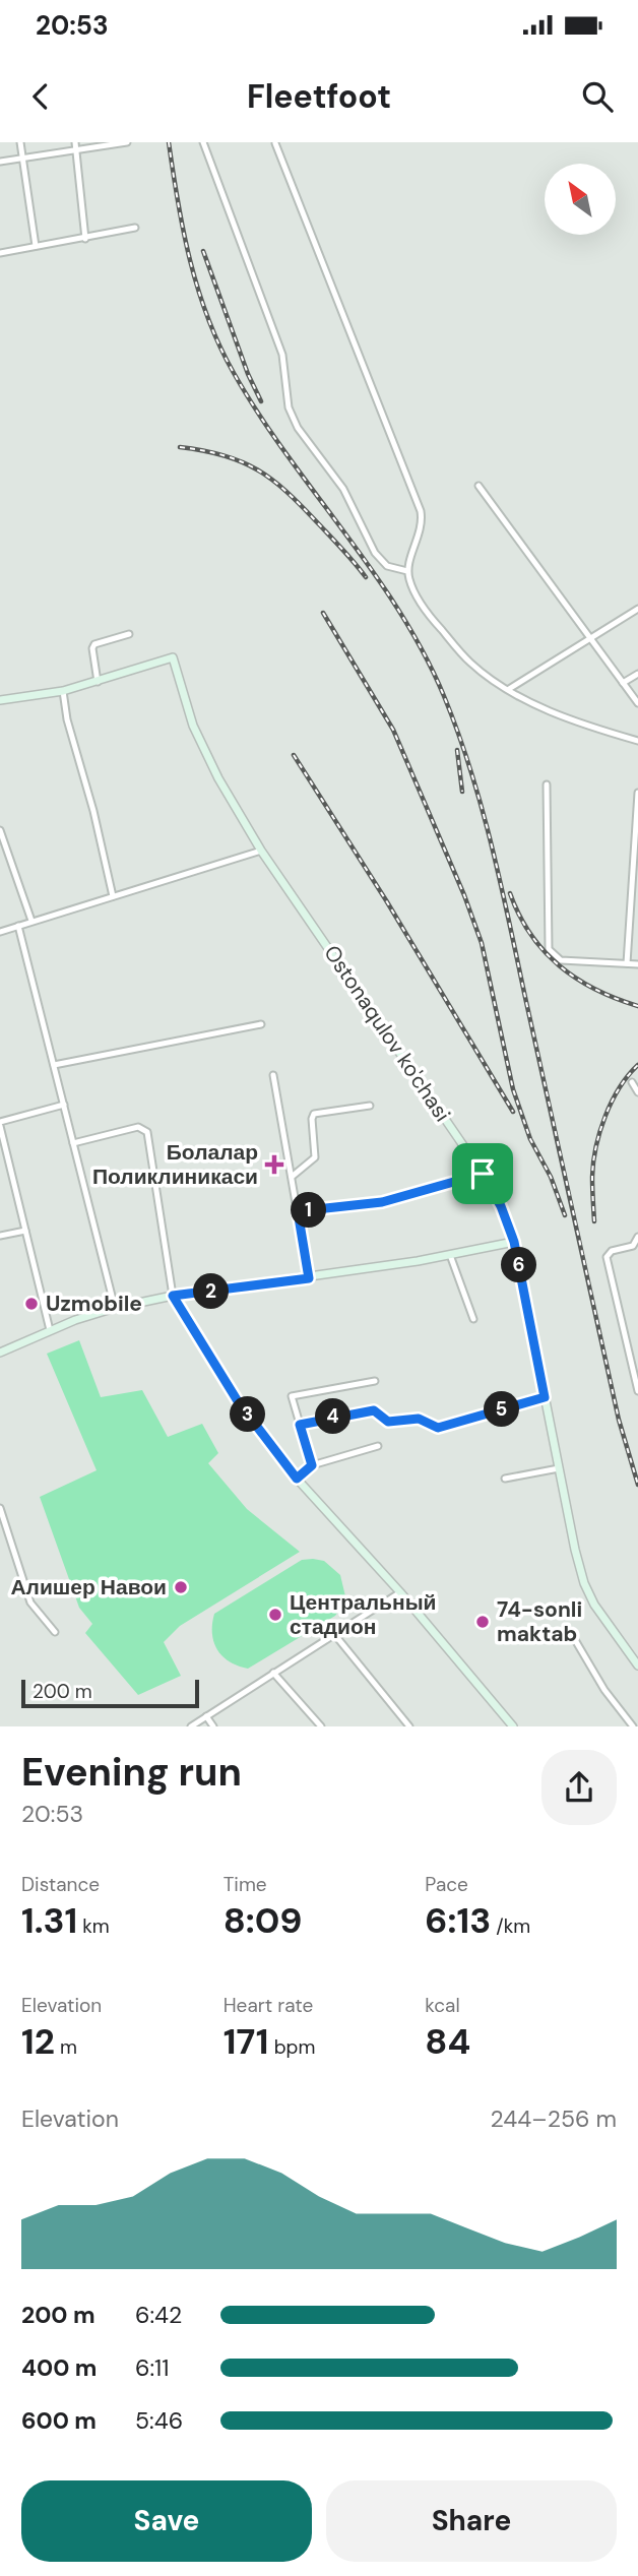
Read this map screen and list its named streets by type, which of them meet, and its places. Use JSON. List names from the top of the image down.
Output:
{
  "streets": {
    "street": ["Ostonaqulov ko'chasi"]
  },
  "places": {
    "health": ["Болалар Поликлиникаси"],
    "other": [
      "Uzmobile",
      "Алишер Навои",
      "Центральный стадион",
      "74-sonli maktab"
    ]
  },
  "scale_bar": "200 m",
  "north": "top left",
  "page": {
    "status": "20:53",
    "header": "Fleetfoot",
    "pins": [
      "1",
      "6",
      "2",
      "5",
      "3",
      "4"
    ],
    "scale": "200 m",
    "heading": ["Evening run", "20:53"],
    "stats": [
      ["Distance", "1.31 km"],
      ["Time", "8:09"],
      ["Pace", "6:13 /km"],
      ["Elevation", "12 m"],
      ["Heart rate", "171 bpm"],
      ["kcal", "84"]
    ],
    "chart": ["Elevation", "244–256 m"],
    "list": [
      {
        "name": "200 m",
        "note": "6:42"
      },
      {
        "name": "400 m",
        "note": "6:11"
      },
      {
        "name": "600 m",
        "note": "5:46"
      }
    ],
    "buttons": ["Save", "Share"]
  }
}
